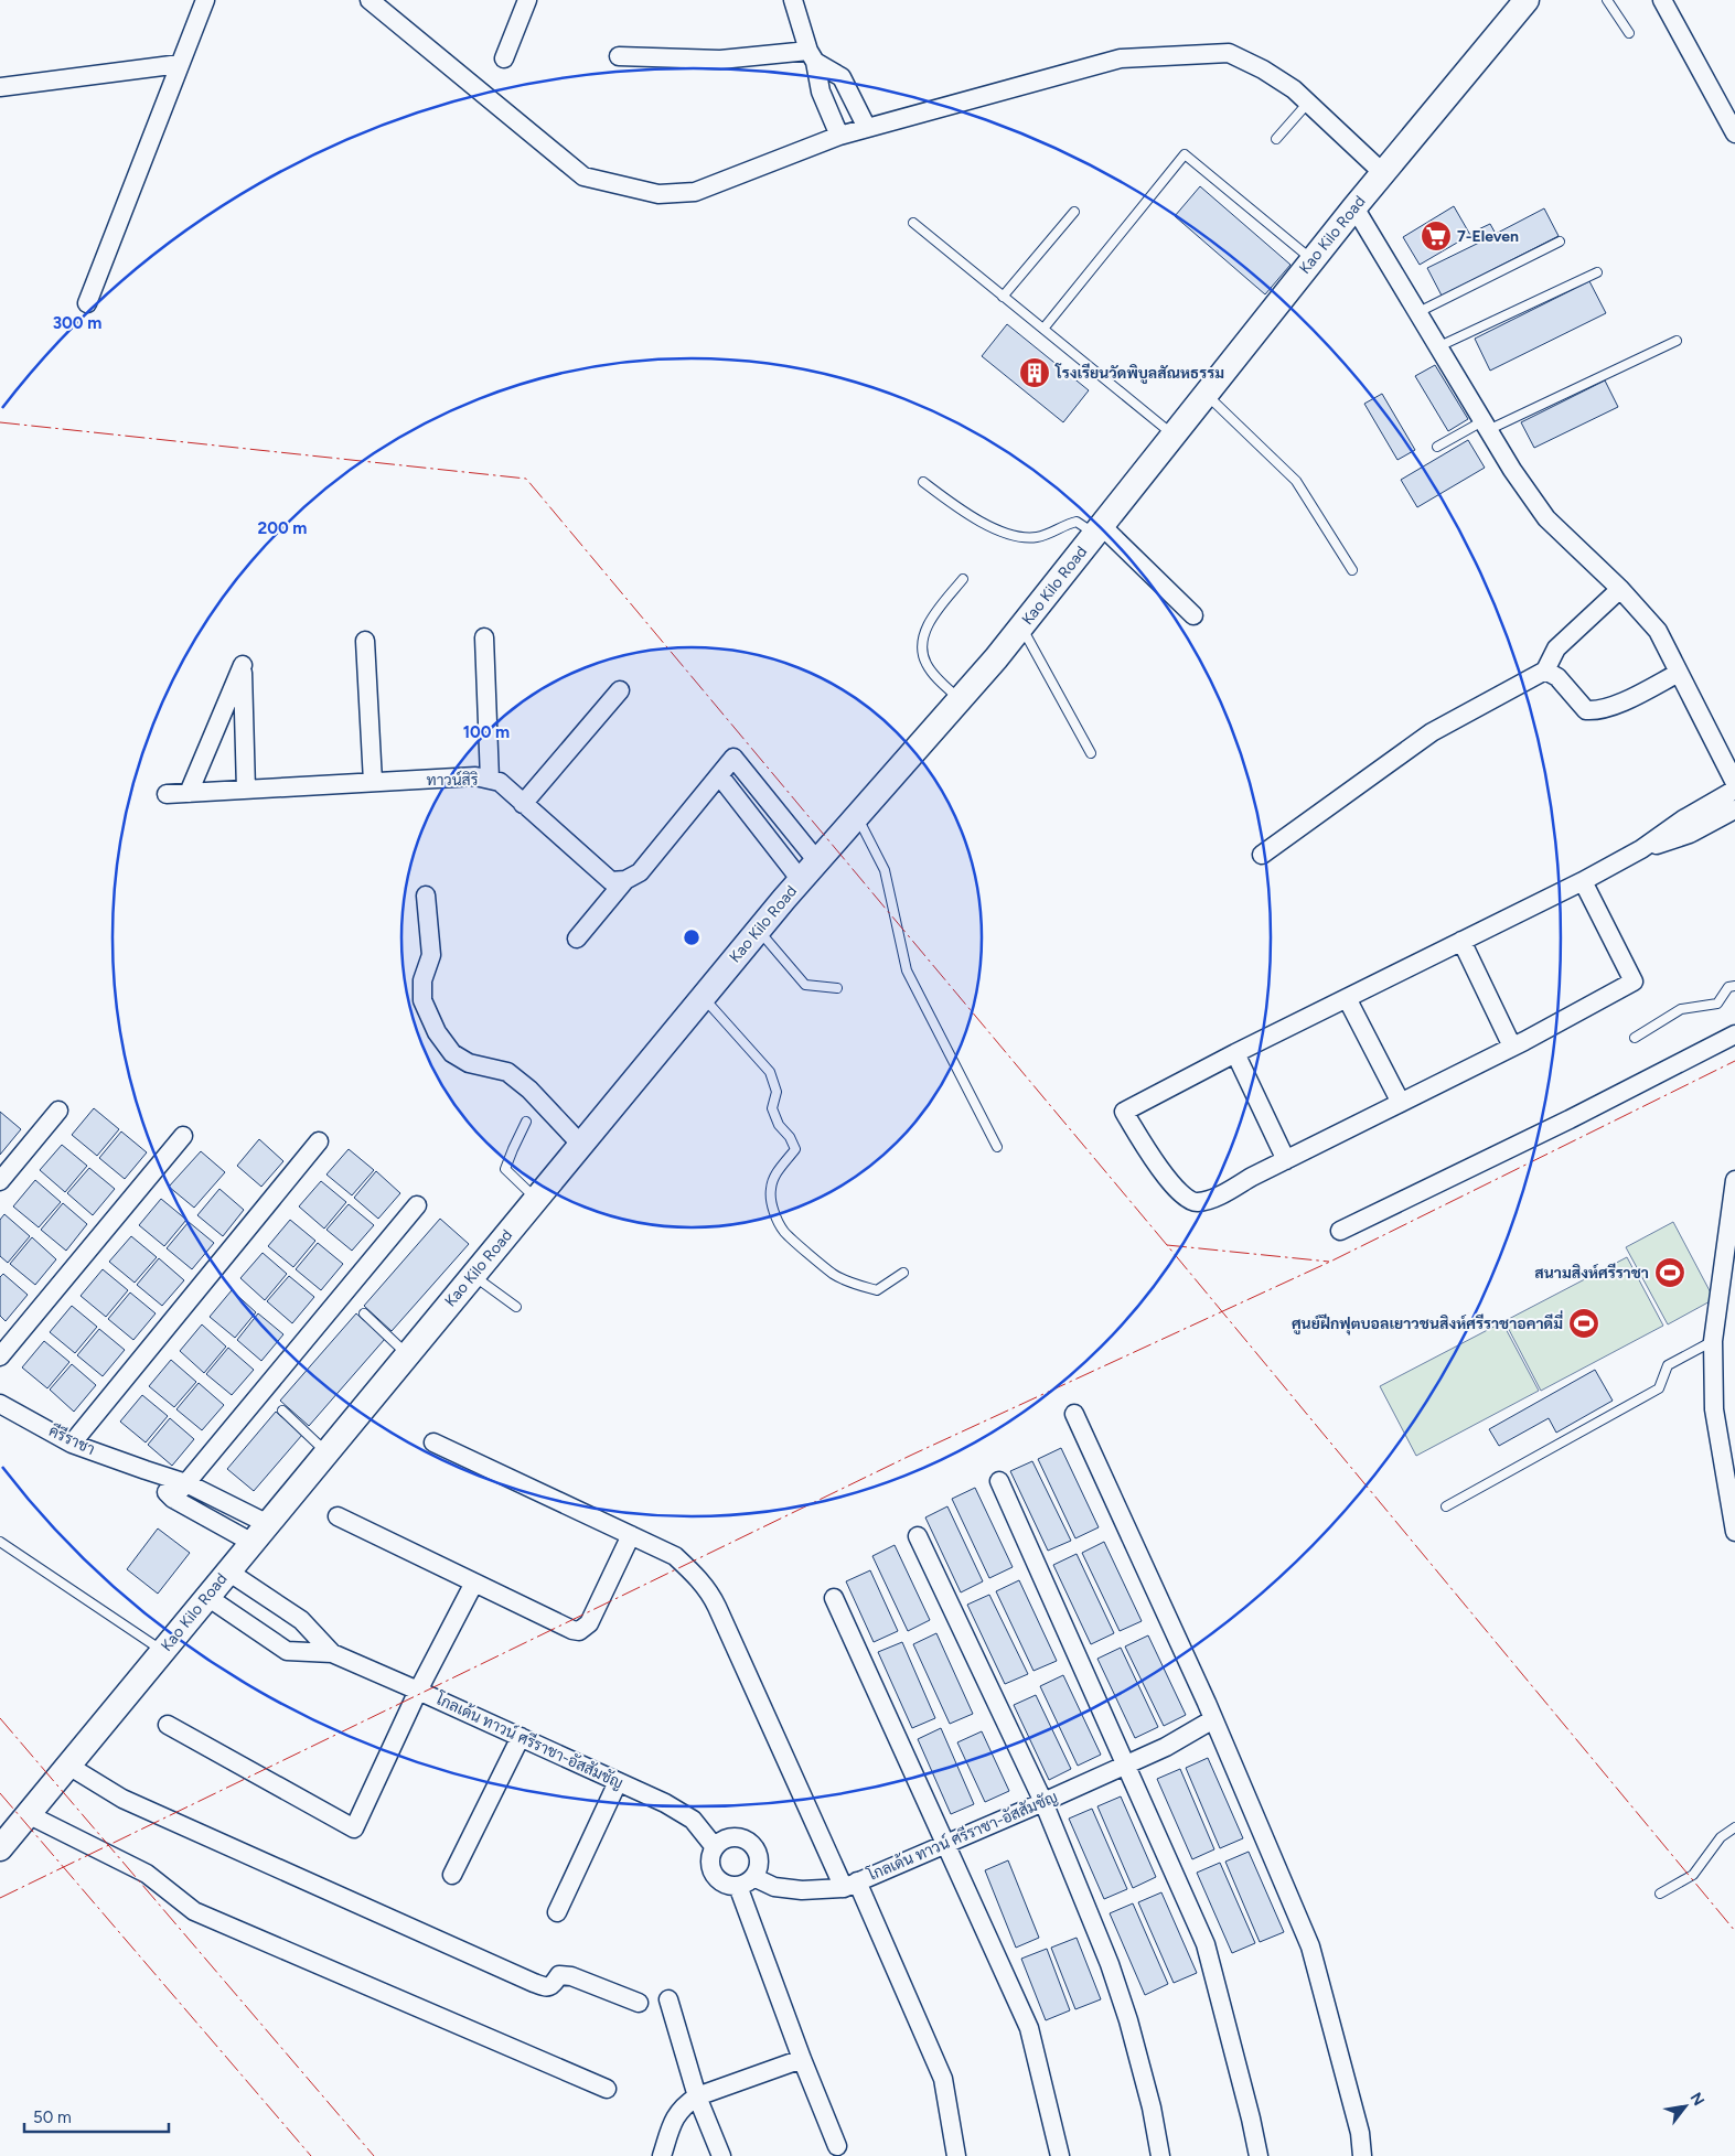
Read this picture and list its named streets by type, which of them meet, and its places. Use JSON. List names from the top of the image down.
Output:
{
  "streets": {
    "main road": ["Kao Kilo Road"],
    "street": ["ทาวน์สิริ", "คีรีราชา", "โกลเด้น ทาวน์ ศรีราชา-อัสสัมชัญ"]
  },
  "crossings": [
    ["Kao Kilo Road", "คีรีราชา"],
    ["Kao Kilo Road", "โกลเด้น ทาวน์ ศรีราชา-อัสสัมชัญ"]
  ],
  "places": {
    "supermarket": ["7-Eleven"],
    "building": ["โรงเรียนวัดพิบูลสัณหธรรม"],
    "sports": ["สนามสิงห์ศรีราชา", "ศูนย์ฝีกฟุตบอลเยาวชนสิงห์ศรีราชาอคาดีมี่"]
  },
  "scale_bar": "50 m",
  "north": "top right",
  "rings": ["300 m", "200 m", "100 m"]
}
